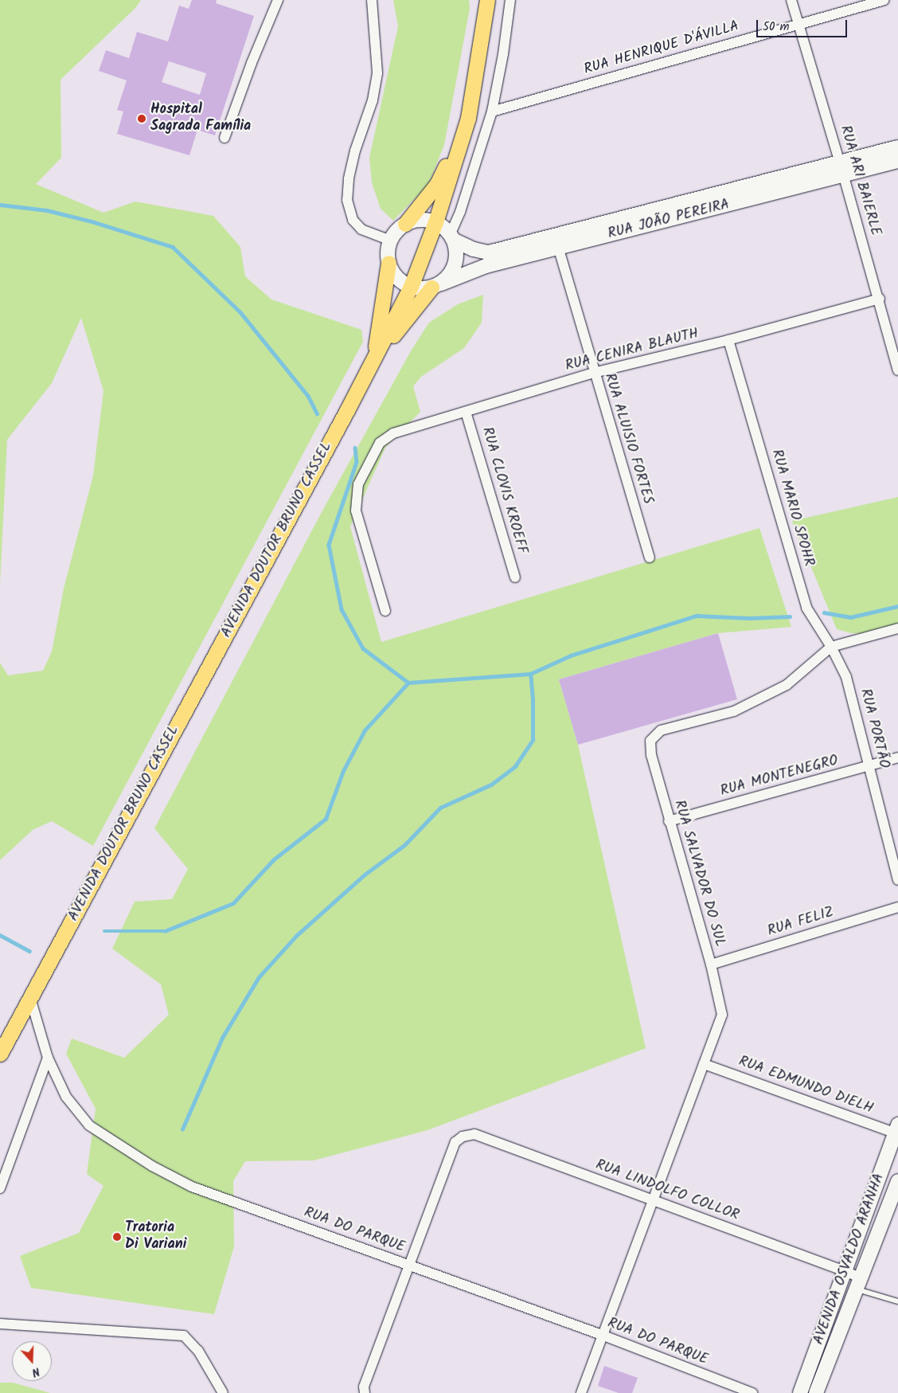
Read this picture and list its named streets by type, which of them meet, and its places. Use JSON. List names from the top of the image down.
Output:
{
  "streets": {
    "main road": ["AVENIDA DOUTOR BRUNO CASSEL"],
    "street": [
      "RUA HENRIQUE D'ÁVILLA",
      "RUA ARI BAIERLE",
      "RUA JOÃO PEREIRA",
      "RUA CENIRA BLAUTH",
      "RUA ALUISIO FORTES",
      "RUA CLOVIS KROEFF",
      "RUA MARIO SPOHR",
      "RUA PORTÃO",
      "RUA MONTENEGRO",
      "RUA SALVADOR DO SUL",
      "RUA FELIZ",
      "RUA EDMUNDO DIELH",
      "RUA LINDOLFO COLLOR",
      "RUA DO PARQUE",
      "AVENIDA OSVALDO ARANHA"
    ]
  },
  "crossings": [
    ["RUA HENRIQUE D'ÁVILLA", "RUA ARI BAIERLE"],
    ["RUA ARI BAIERLE", "RUA JOÃO PEREIRA"],
    ["RUA ARI BAIERLE", "RUA CENIRA BLAUTH"],
    ["RUA JOÃO PEREIRA", "RUA ALUISIO FORTES"],
    ["RUA JOÃO PEREIRA", "AVENIDA DOUTOR BRUNO CASSEL"],
    ["RUA CENIRA BLAUTH", "RUA ALUISIO FORTES"],
    ["RUA CENIRA BLAUTH", "RUA CLOVIS KROEFF"],
    ["RUA CENIRA BLAUTH", "RUA MARIO SPOHR"],
    ["RUA MARIO SPOHR", "RUA PORTÃO"],
    ["RUA MARIO SPOHR", "RUA SALVADOR DO SUL"],
    ["AVENIDA DOUTOR BRUNO CASSEL", "RUA DO PARQUE"],
    ["RUA PORTÃO", "RUA MONTENEGRO"],
    ["RUA MONTENEGRO", "RUA SALVADOR DO SUL"],
    ["RUA SALVADOR DO SUL", "RUA FELIZ"],
    ["RUA SALVADOR DO SUL", "RUA EDMUNDO DIELH"],
    ["RUA EDMUNDO DIELH", "AVENIDA OSVALDO ARANHA"],
    ["RUA LINDOLFO COLLOR", "RUA DO PARQUE"],
    ["RUA LINDOLFO COLLOR", "AVENIDA OSVALDO ARANHA"]
  ],
  "places": ["Hospital Sagrada Família", "Tratoria Di Variani"],
  "scale_bar": "50 m",
  "north": "bottom"
}
